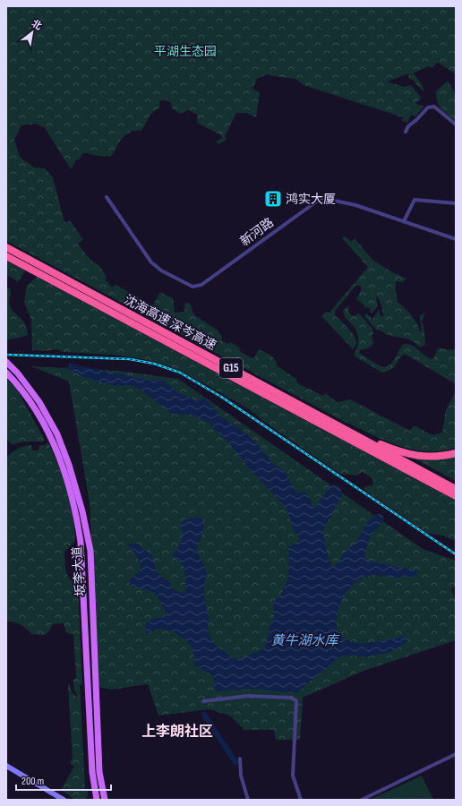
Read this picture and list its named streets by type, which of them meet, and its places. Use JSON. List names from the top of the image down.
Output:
{
  "streets": {
    "highway": ["沈海高速 深岑高速", "G15"],
    "main road": ["坂李大道"],
    "street": ["新河路"]
  },
  "districts": ["上李朗社区"],
  "water": ["黄牛湖水库"],
  "parks": ["平湖生态园"],
  "places": {
    "building": ["鸿实大厦"]
  },
  "scale_bar": "200 m",
  "north": "top right"
}
